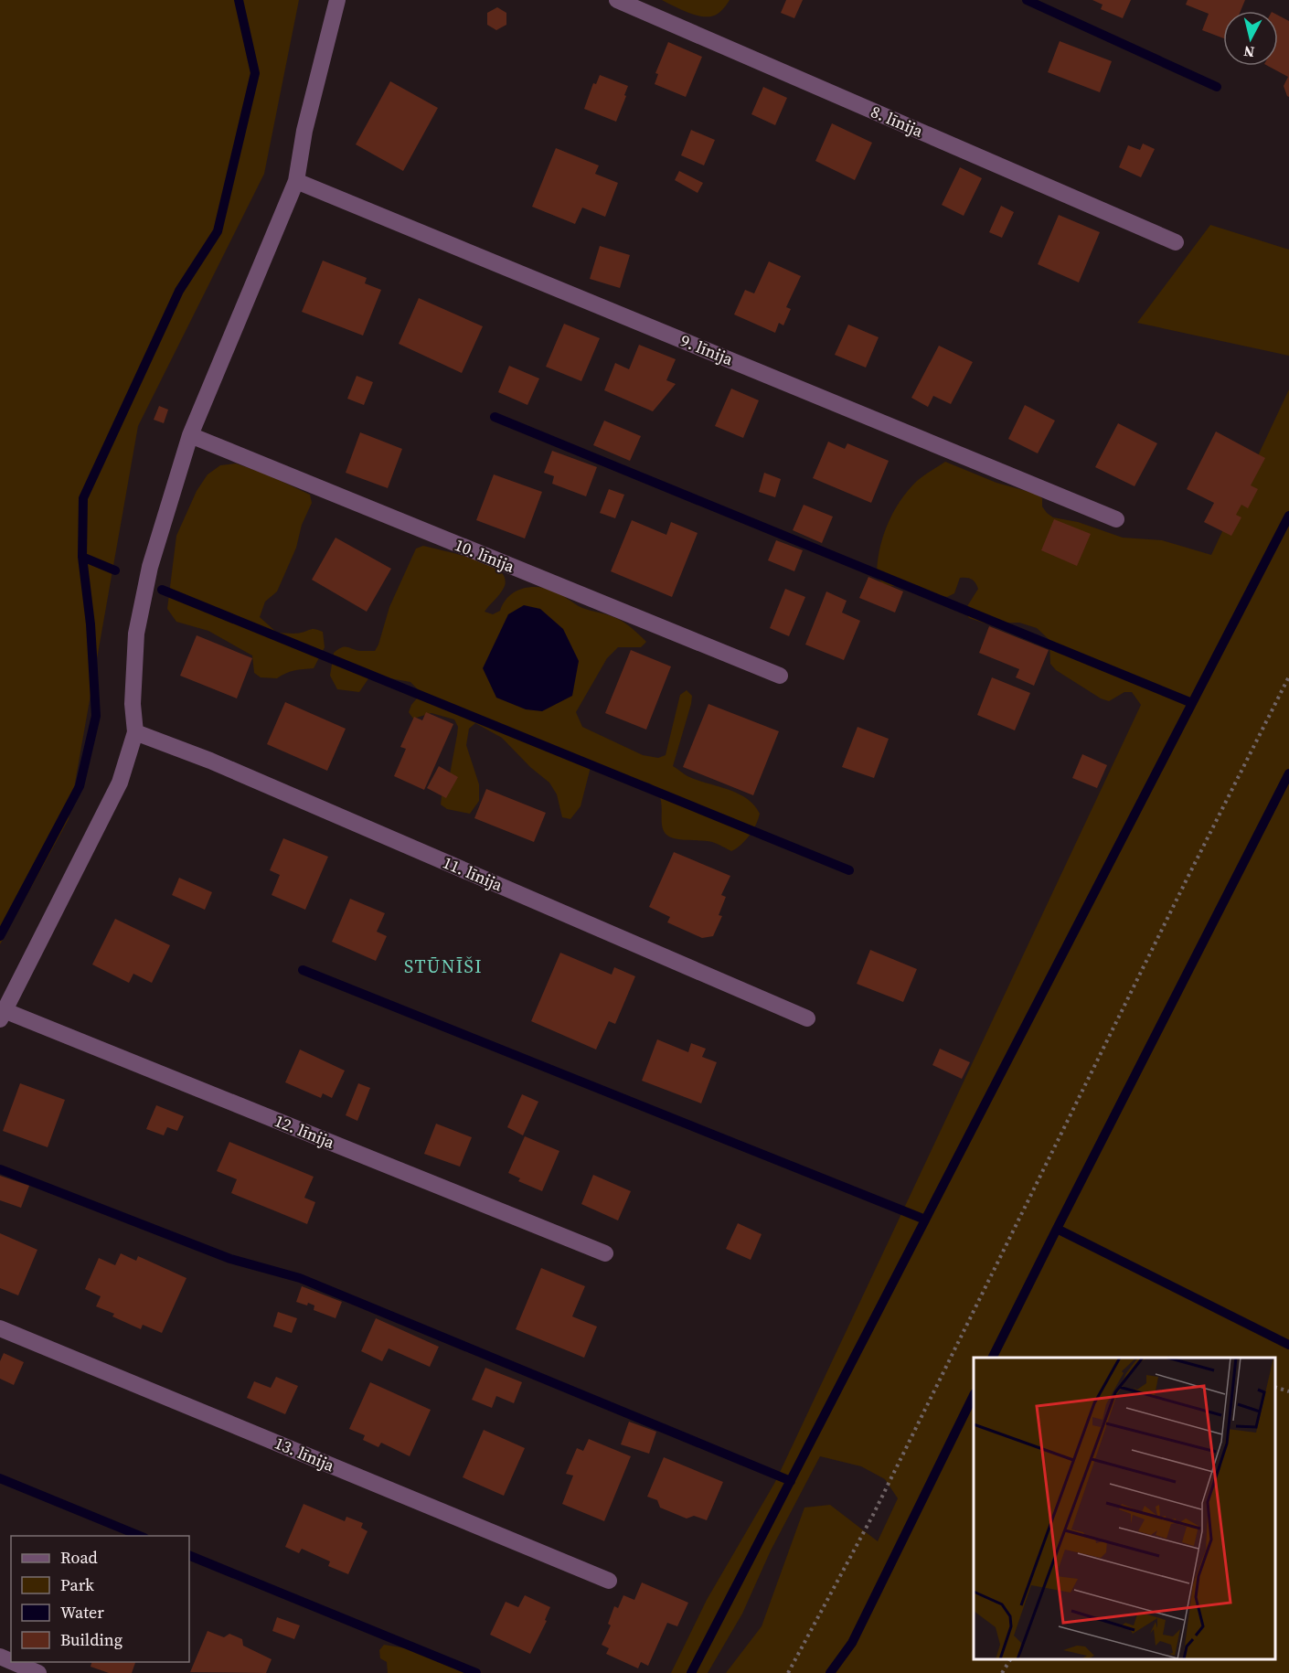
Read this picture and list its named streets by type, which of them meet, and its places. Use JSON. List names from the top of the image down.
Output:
{
  "streets": {
    "street": [
      "8. līnija",
      "9. līnija",
      "10. līnija",
      "11. līnija",
      "12. līnija",
      "13. līnija"
    ]
  },
  "districts": ["STŪNĪŠI"],
  "legend": [
    "Road",
    "Park",
    "Water",
    "Building"
  ],
  "north": "bottom"
}
